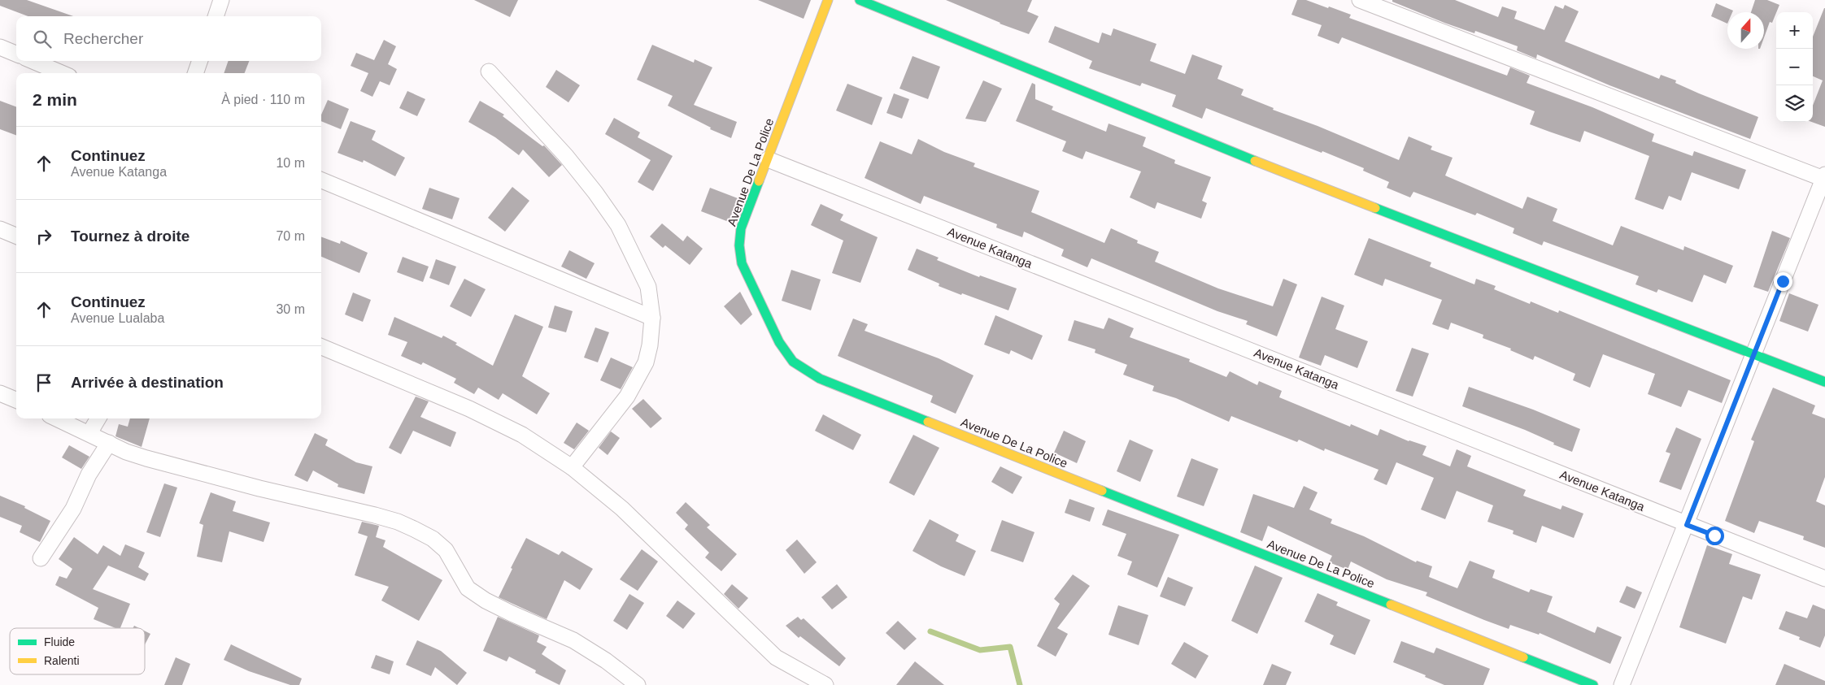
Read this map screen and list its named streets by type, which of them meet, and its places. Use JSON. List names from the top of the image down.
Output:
{
  "streets": {
    "street": ["Avenue De La Police", "Avenue Katanga"]
  },
  "crossings": [
    ["Avenue De La Police", "Avenue Katanga"]
  ],
  "legend": ["Fluide", "Ralenti"],
  "north": "top",
  "page": {
    "map_buttons": ["+", "−"],
    "search": "Rechercher",
    "heading": ["2 min", "À pied · 110 m"],
    "list": [
      ["Continuez", "Avenue Katanga", "10 m"],
      ["Tournez à droite", "70 m"],
      ["Continuez", "Avenue Lualaba", "30 m"],
      "Arrivée à destination"
    ]
  }
}
